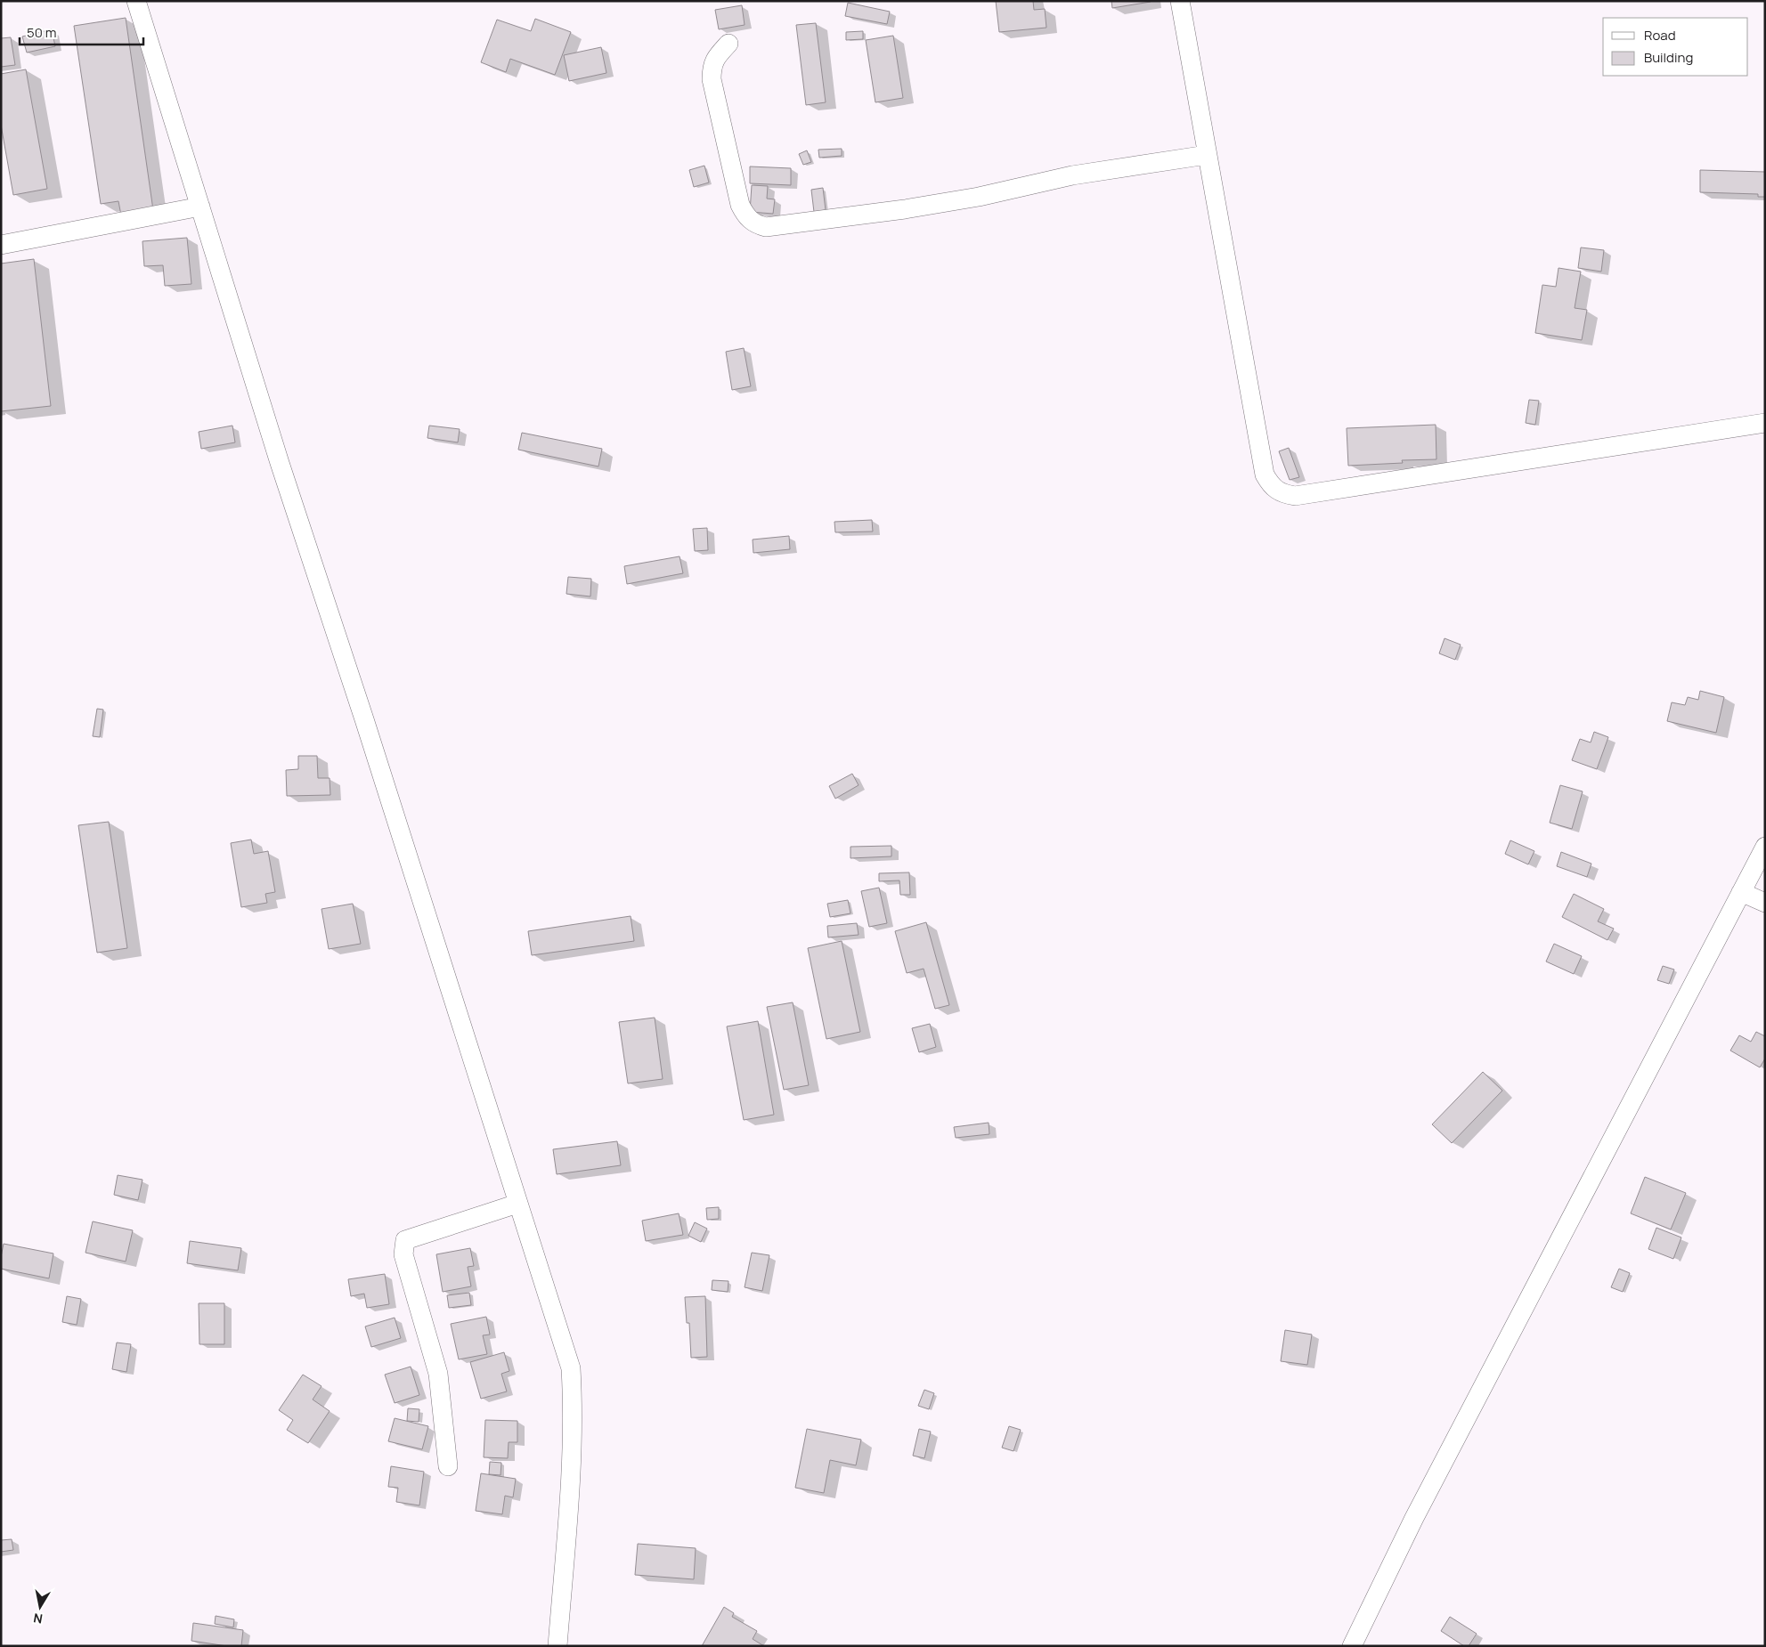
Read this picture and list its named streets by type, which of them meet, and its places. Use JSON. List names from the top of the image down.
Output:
{
  "legend": ["Road", "Building"],
  "scale_bar": "50 m",
  "north": "bottom"
}
